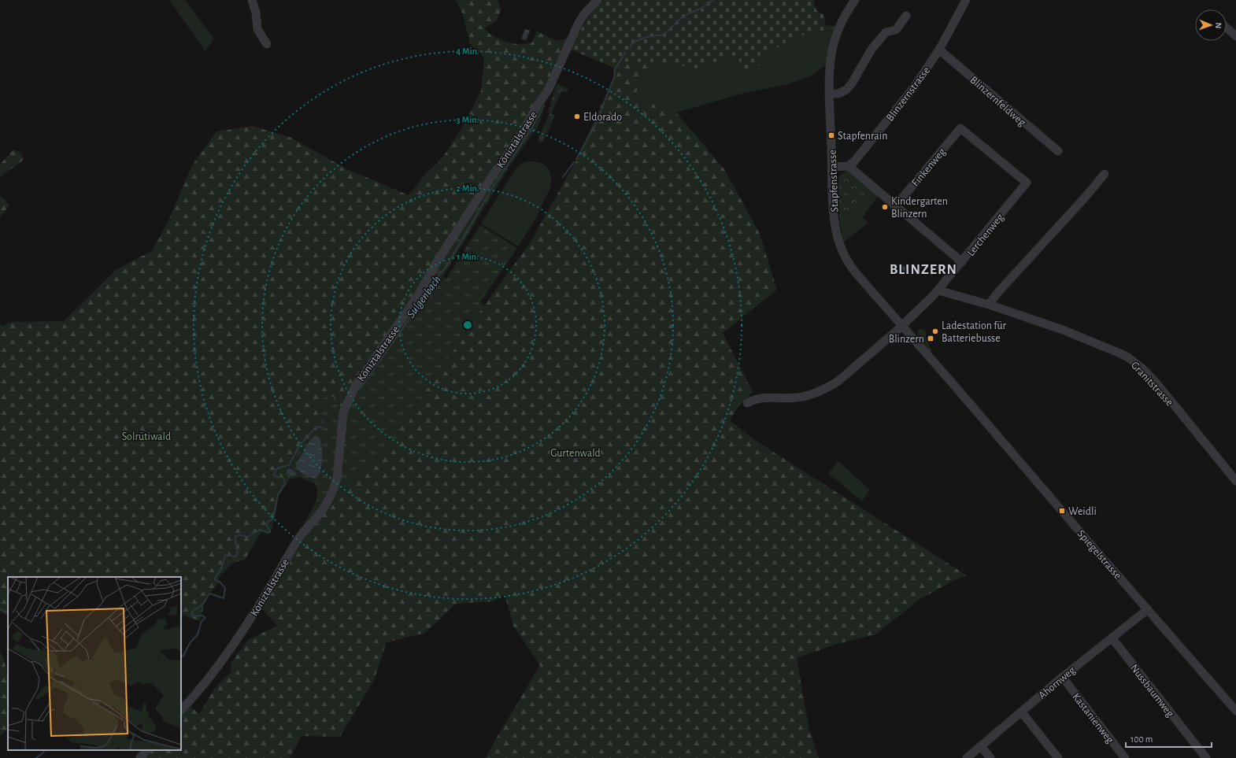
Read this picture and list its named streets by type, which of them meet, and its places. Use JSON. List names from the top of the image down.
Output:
{
  "streets": {
    "street": [
      "Blinzernstrasse",
      "Blinzernfeldweg",
      "Köniztalstrasse",
      "Finkenweg",
      "Stapfenstrasse",
      "Lerchenweg",
      "Granitstrasse",
      "Spiegelstrasse",
      "Ahornweg",
      "Nussbaumweg",
      "Kastanienweg"
    ]
  },
  "crossings": [
    ["Blinzernstrasse", "Blinzernfeldweg"],
    ["Finkenweg", "Lerchenweg"],
    ["Stapfenstrasse", "Lerchenweg"],
    ["Stapfenstrasse", "Spiegelstrasse"],
    ["Lerchenweg", "Granitstrasse"],
    ["Lerchenweg", "Spiegelstrasse"],
    ["Spiegelstrasse", "Ahornweg"],
    ["Ahornweg", "Nussbaumweg"],
    ["Ahornweg", "Kastanienweg"]
  ],
  "districts": ["BLINZERN"],
  "water": ["Sulgenbach"],
  "parks": ["Solrütiwald", "Gurtenwald"],
  "places": {
    "other": ["Eldorado", "Kindergarten Blinzern", "Ladestation für Batteriebusse"],
    "transit": ["Stapfenrain", "Blinzern", "Weidli"]
  },
  "scale_bar": "100 m",
  "north": "right",
  "rings": [
    "4 Min.",
    "3 Min.",
    "2 Min.",
    "1 Min."
  ]
}
